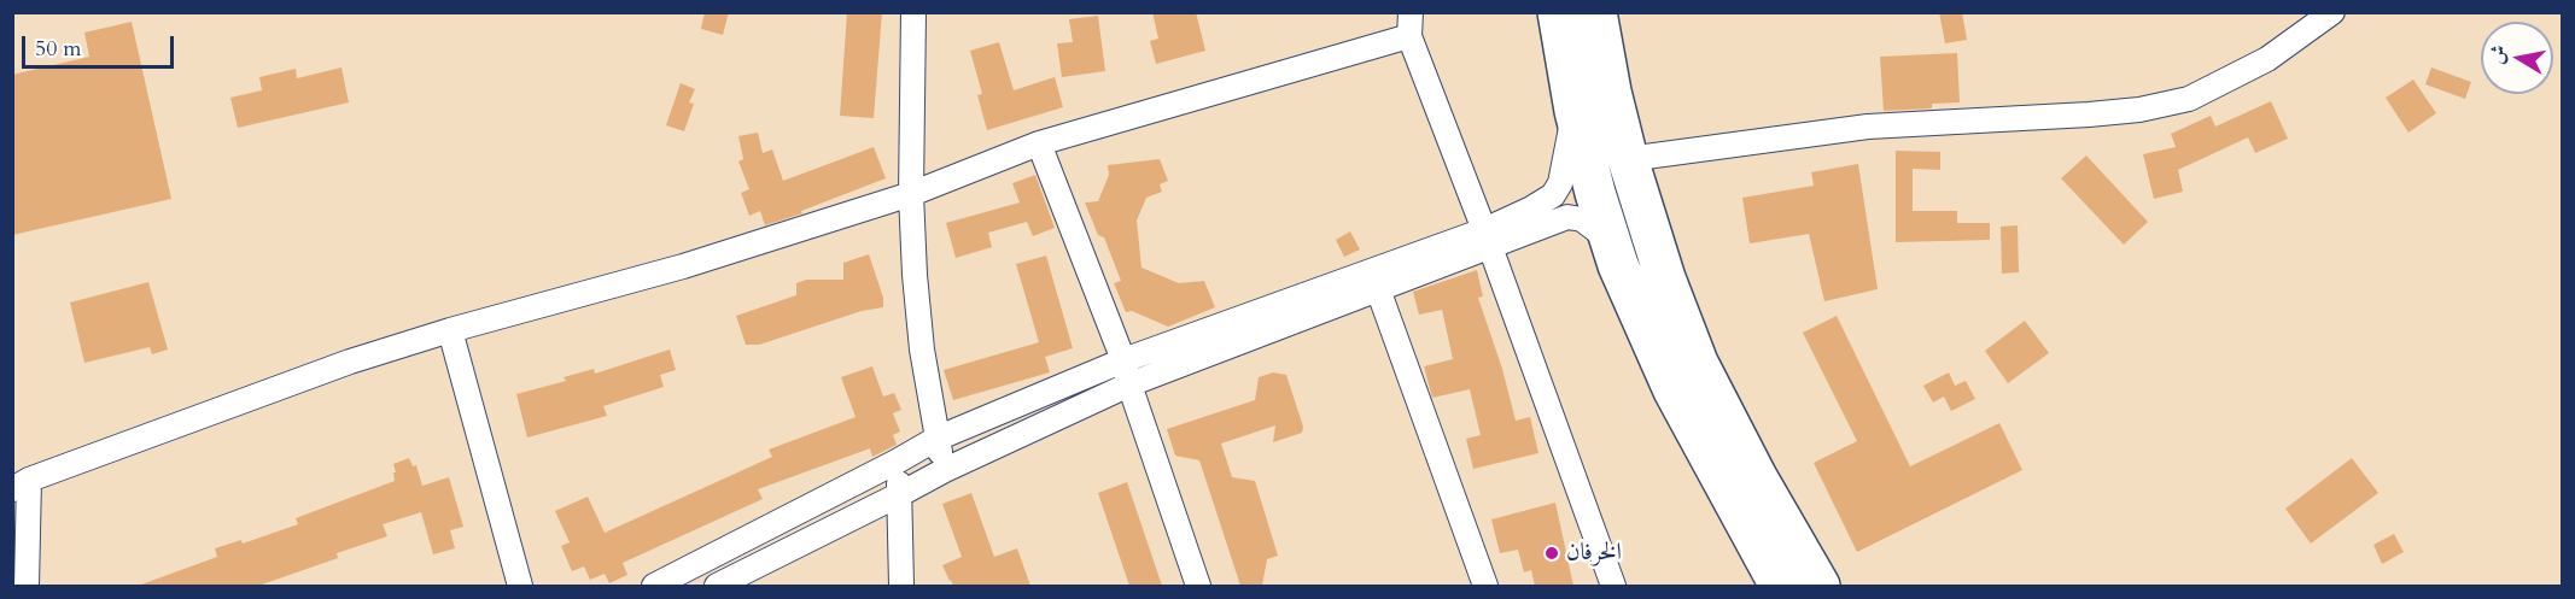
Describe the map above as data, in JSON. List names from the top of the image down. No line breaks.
{"places":["الخرفان"],"scale_bar":"50 m","north":"left"}
